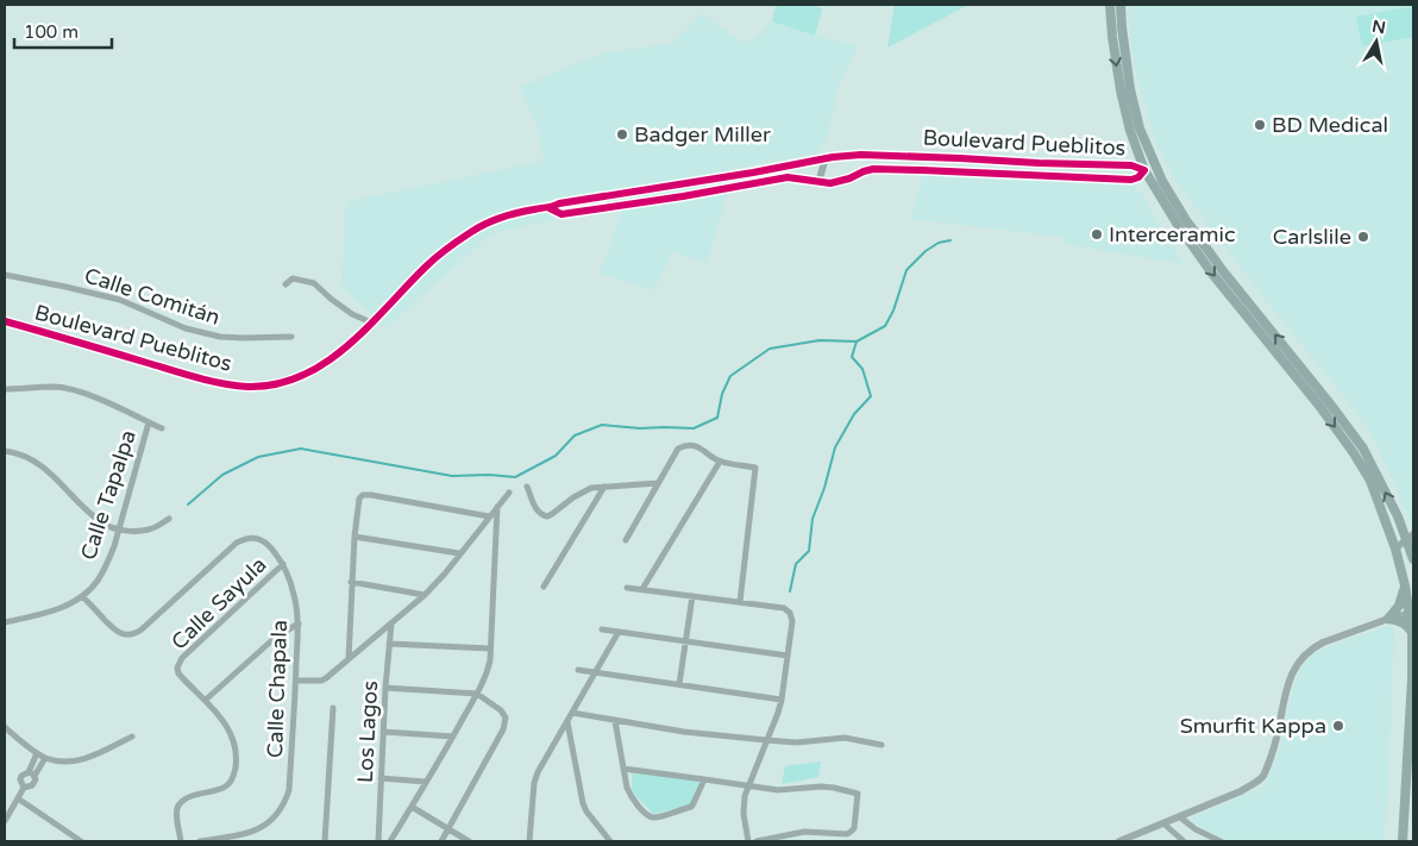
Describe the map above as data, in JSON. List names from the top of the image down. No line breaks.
{"streets":{"street":["Boulevard Pueblitos","Calle Comitán","Calle Tapalpa","Calle Sayula","Calle Chapala","Los Lagos"]},"crossings":[["Calle Tapalpa","Calle Chapala"],["Calle Sayula","Calle Chapala"]],"places":["BD Medical","Badger Miller","Interceramic","Carlslile","Smurfit Kappa"],"scale_bar":"100 m","north":"top"}
